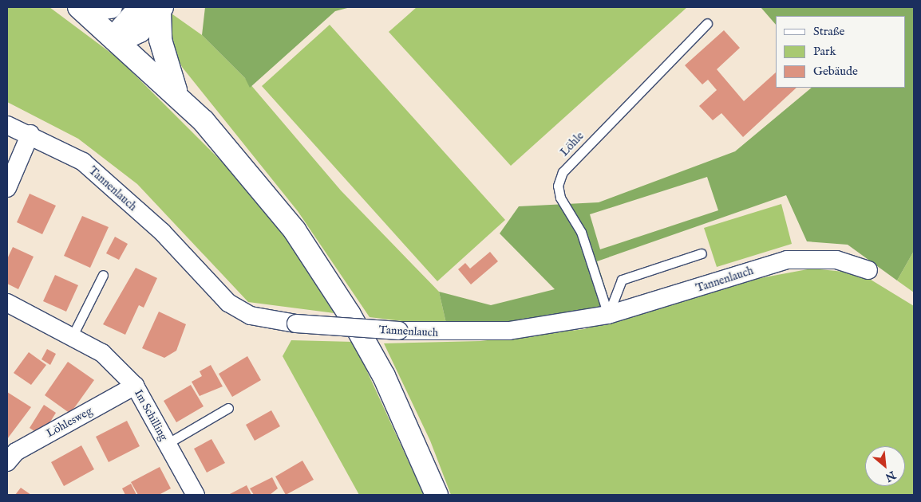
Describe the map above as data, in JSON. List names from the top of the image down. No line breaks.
{"streets":{"street":["Tannenlauch","Im Schilling","Löhlesweg"],"lane":["Löhle"]},"crossings":[["Löhle","Tannenlauch"],["Im Schilling","Löhlesweg"]],"legend":["Straße","Park","Gebäude"],"north":"bottom right"}
